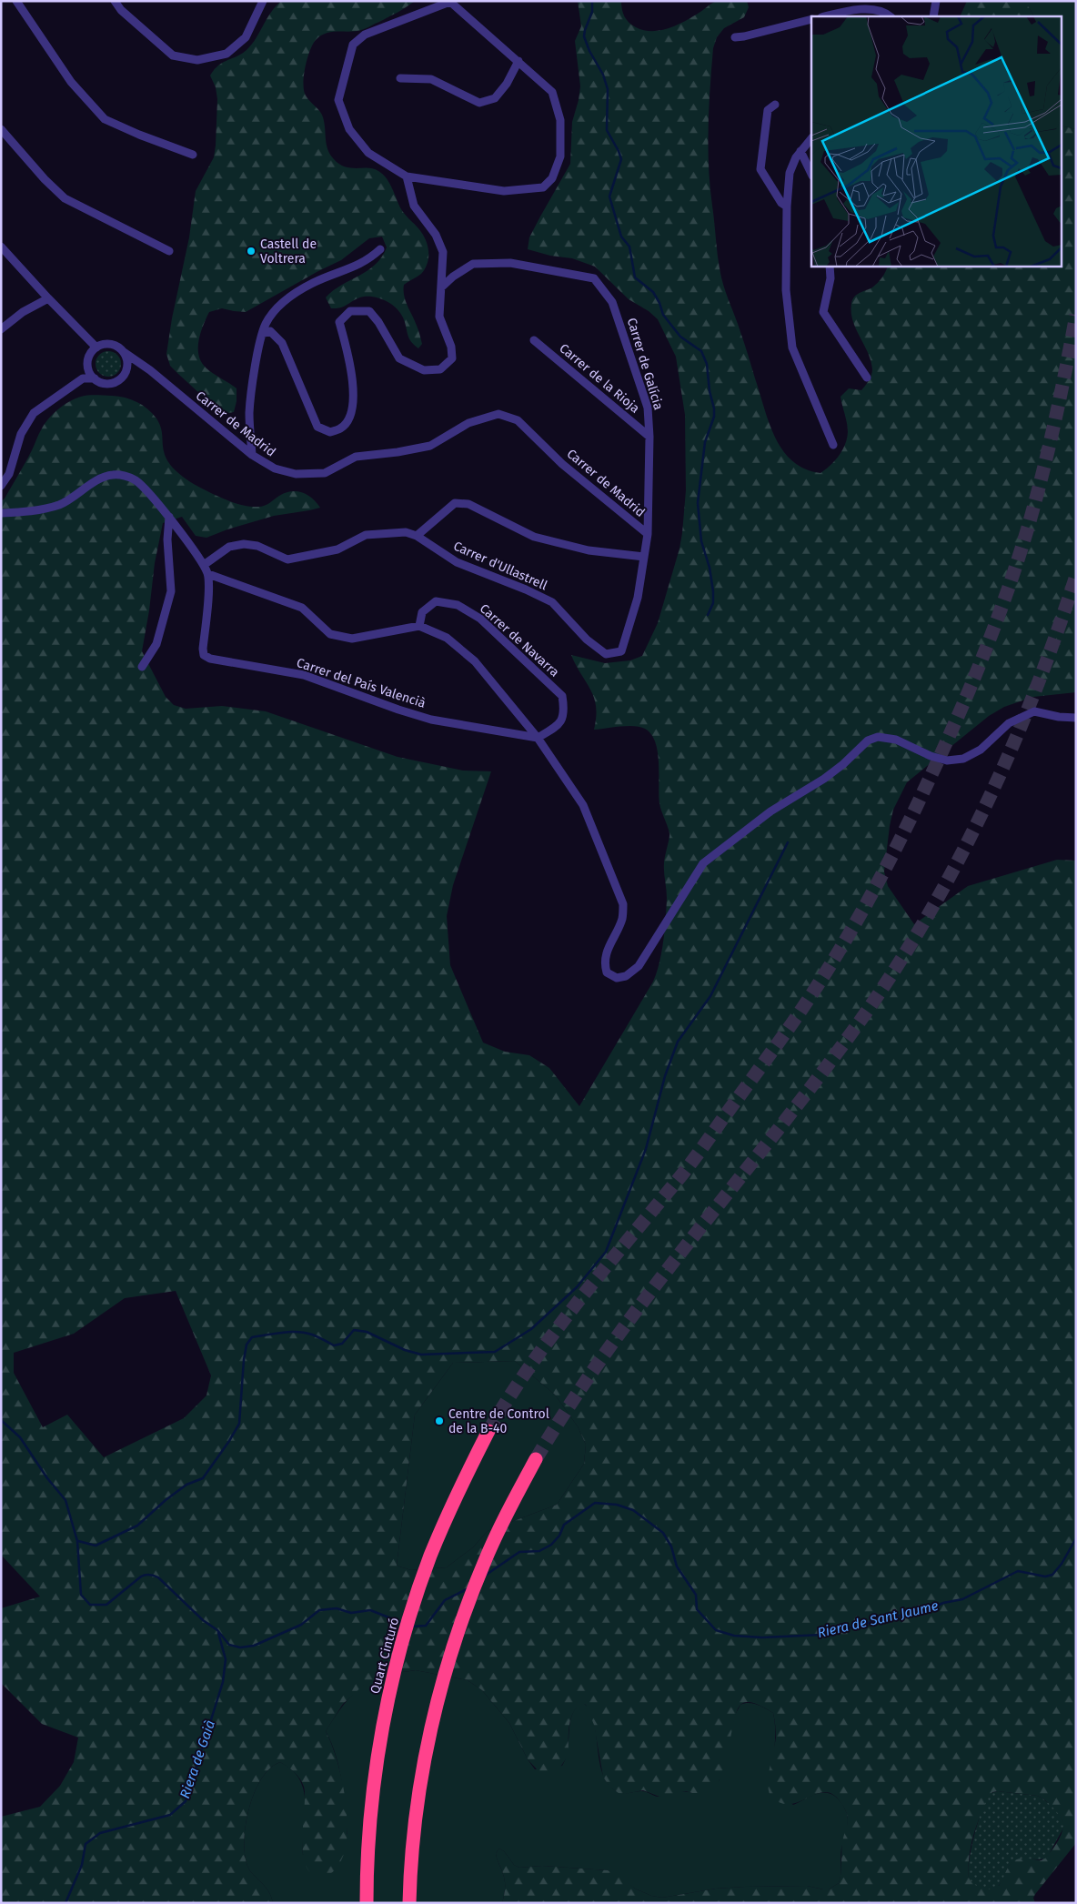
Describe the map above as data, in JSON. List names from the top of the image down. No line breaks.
{"streets":{"highway":["Quart Cinturó"],"street":["Carrer de Galícia","Carrer de la Rioja","Carrer de Madrid","Carrer d'Ullastrell","Carrer de Navarra","Carrer del País Valencià"]},"crossings":[["Carrer de Galícia","Carrer de la Rioja"],["Carrer de Galícia","Carrer de Madrid"],["Carrer de Galícia","Carrer d'Ullastrell"],["Carrer de Navarra","Carrer del País Valencià"]],"water":["Riera de Sant Jaume","Riera de Gaià"],"places":["Castell de Voltrera","Centre de Control de la B-40"]}
